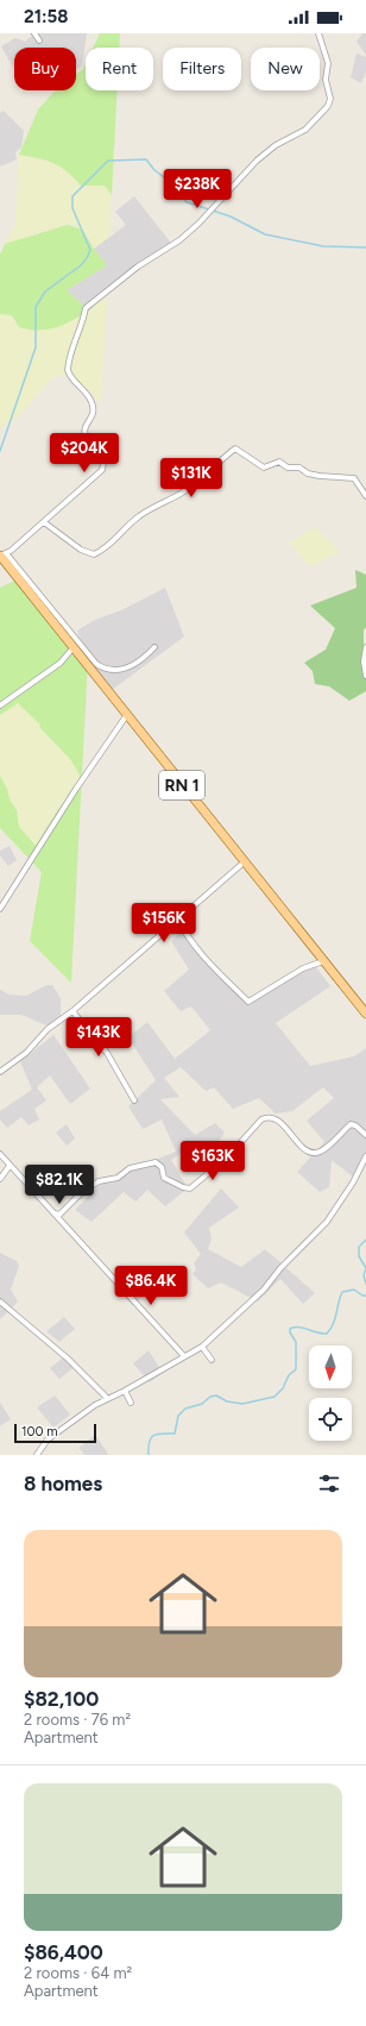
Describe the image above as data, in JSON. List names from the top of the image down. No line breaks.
{"streets":{"main road":["RN 1"]},"scale_bar":"100 m","north":"bottom","page":{"status":"21:58","chip":["Buy","Rent","Filters","New"],"price":["$238K","$204K","$131K","$156K","$143K","$163K","$82.1K","$86.4K"],"scale":"100 m","heading":"8 homes","list":[{"name":"$82,100","note":"2 rooms · 76 m² · Apartment"},{"name":"$86,400","note":"2 rooms · 64 m² · Apartment"}]}}
